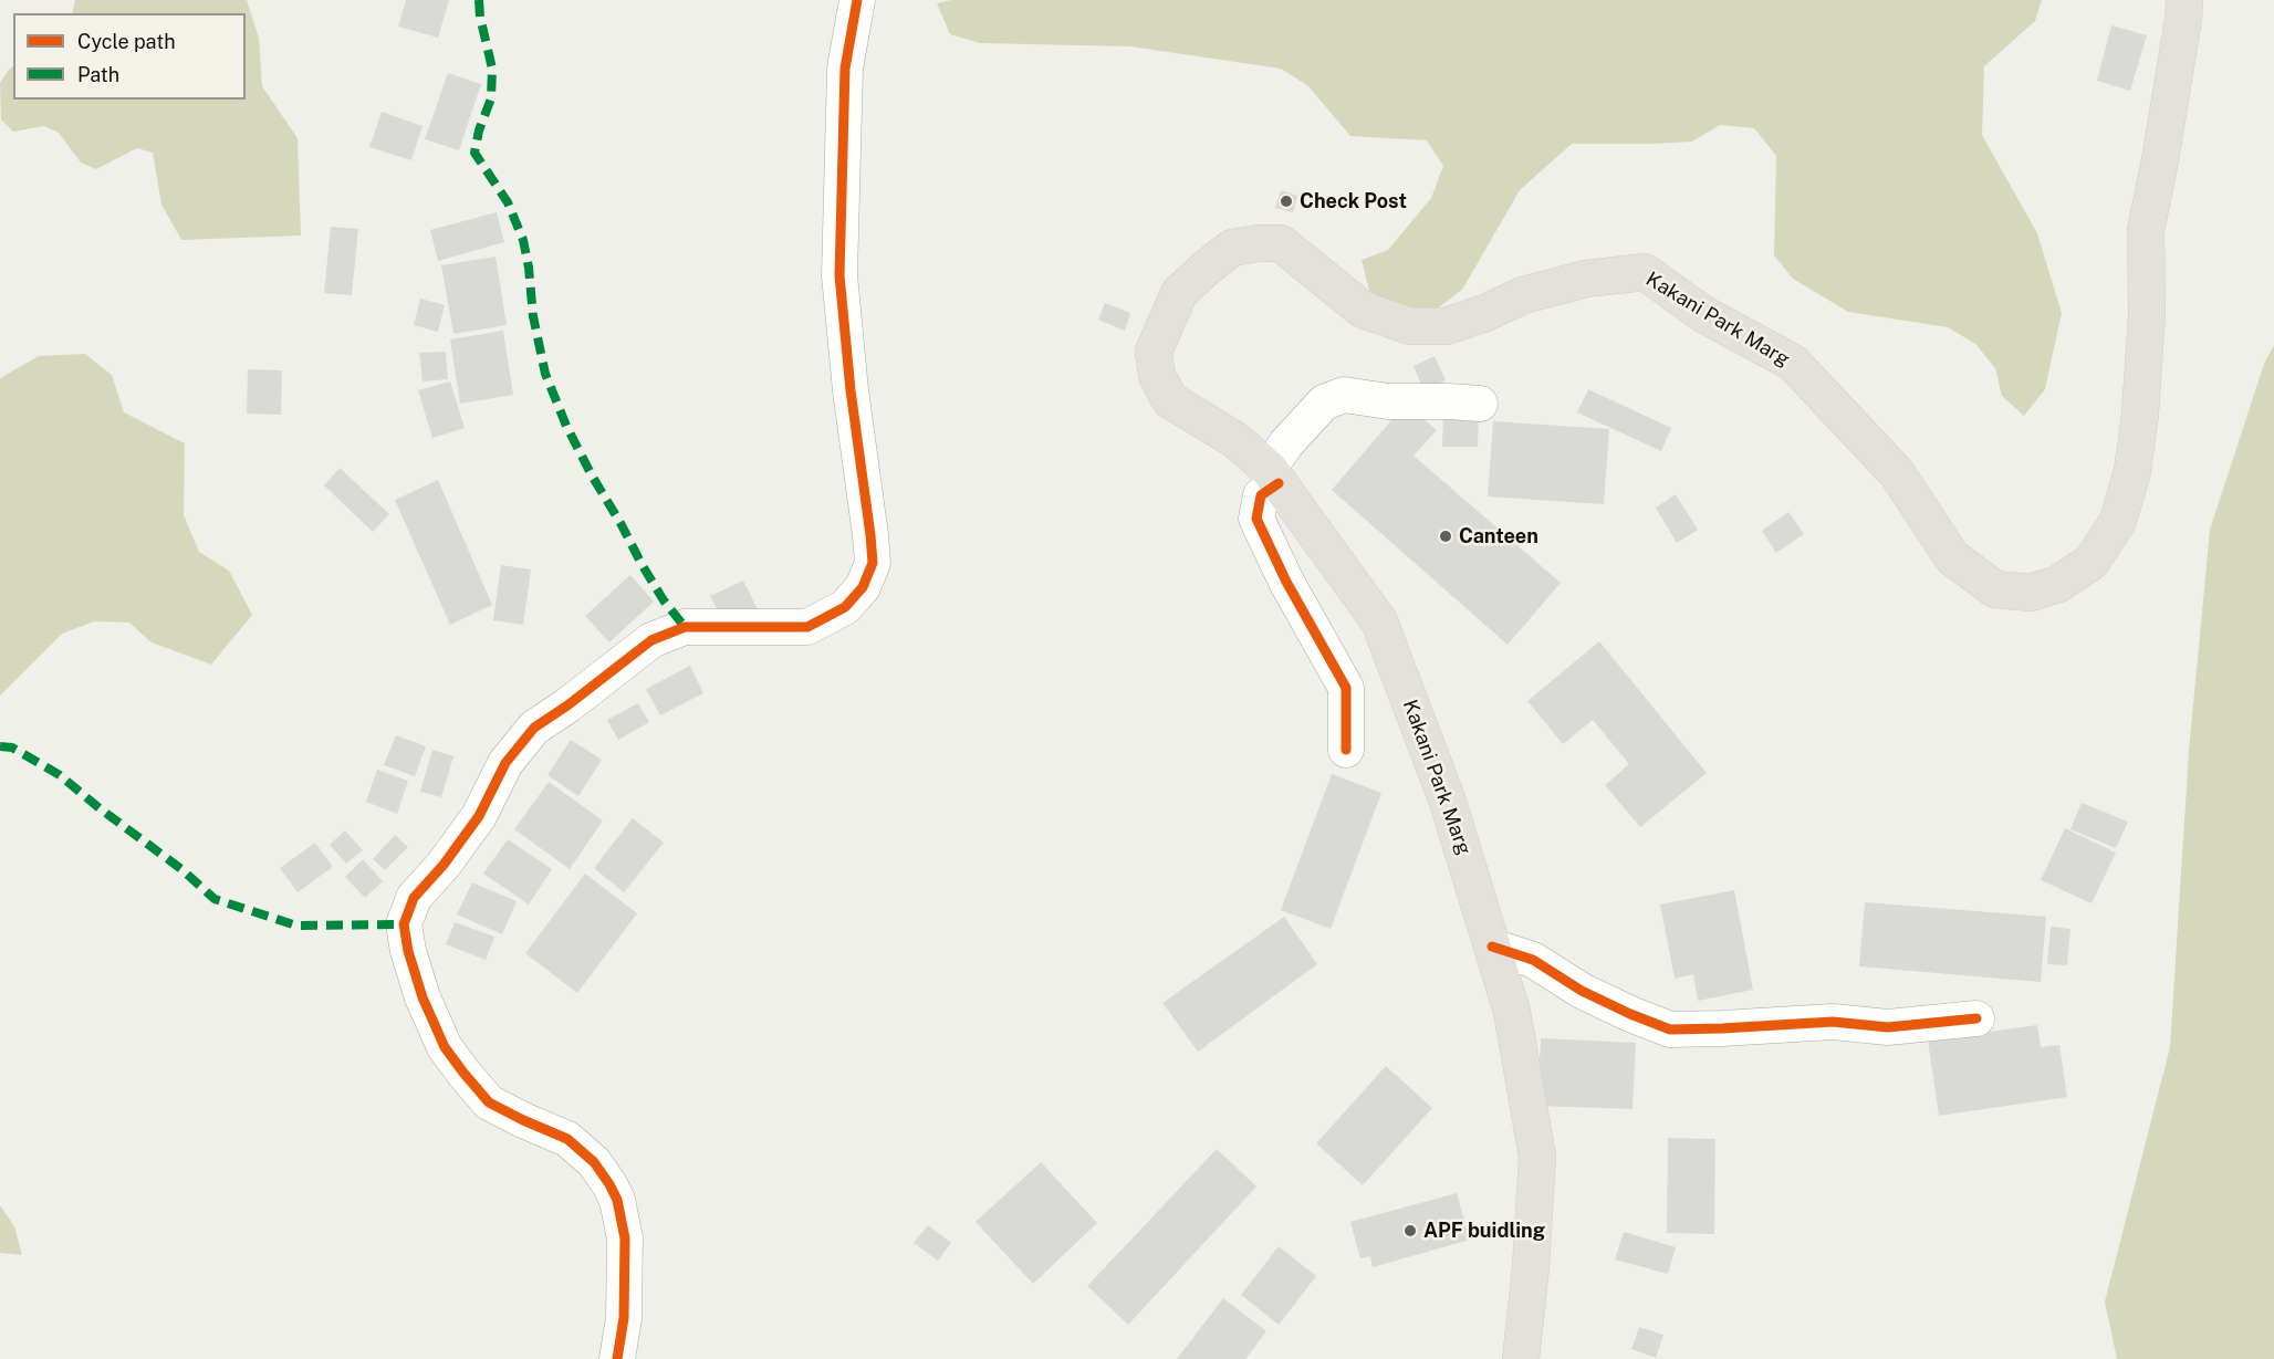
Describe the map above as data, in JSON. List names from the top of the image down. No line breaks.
{"streets":{"main road":["Kakani Park Marg"]},"places":["Check Post","Canteen","APF buidling"],"legend":["Cycle path","Path"]}
